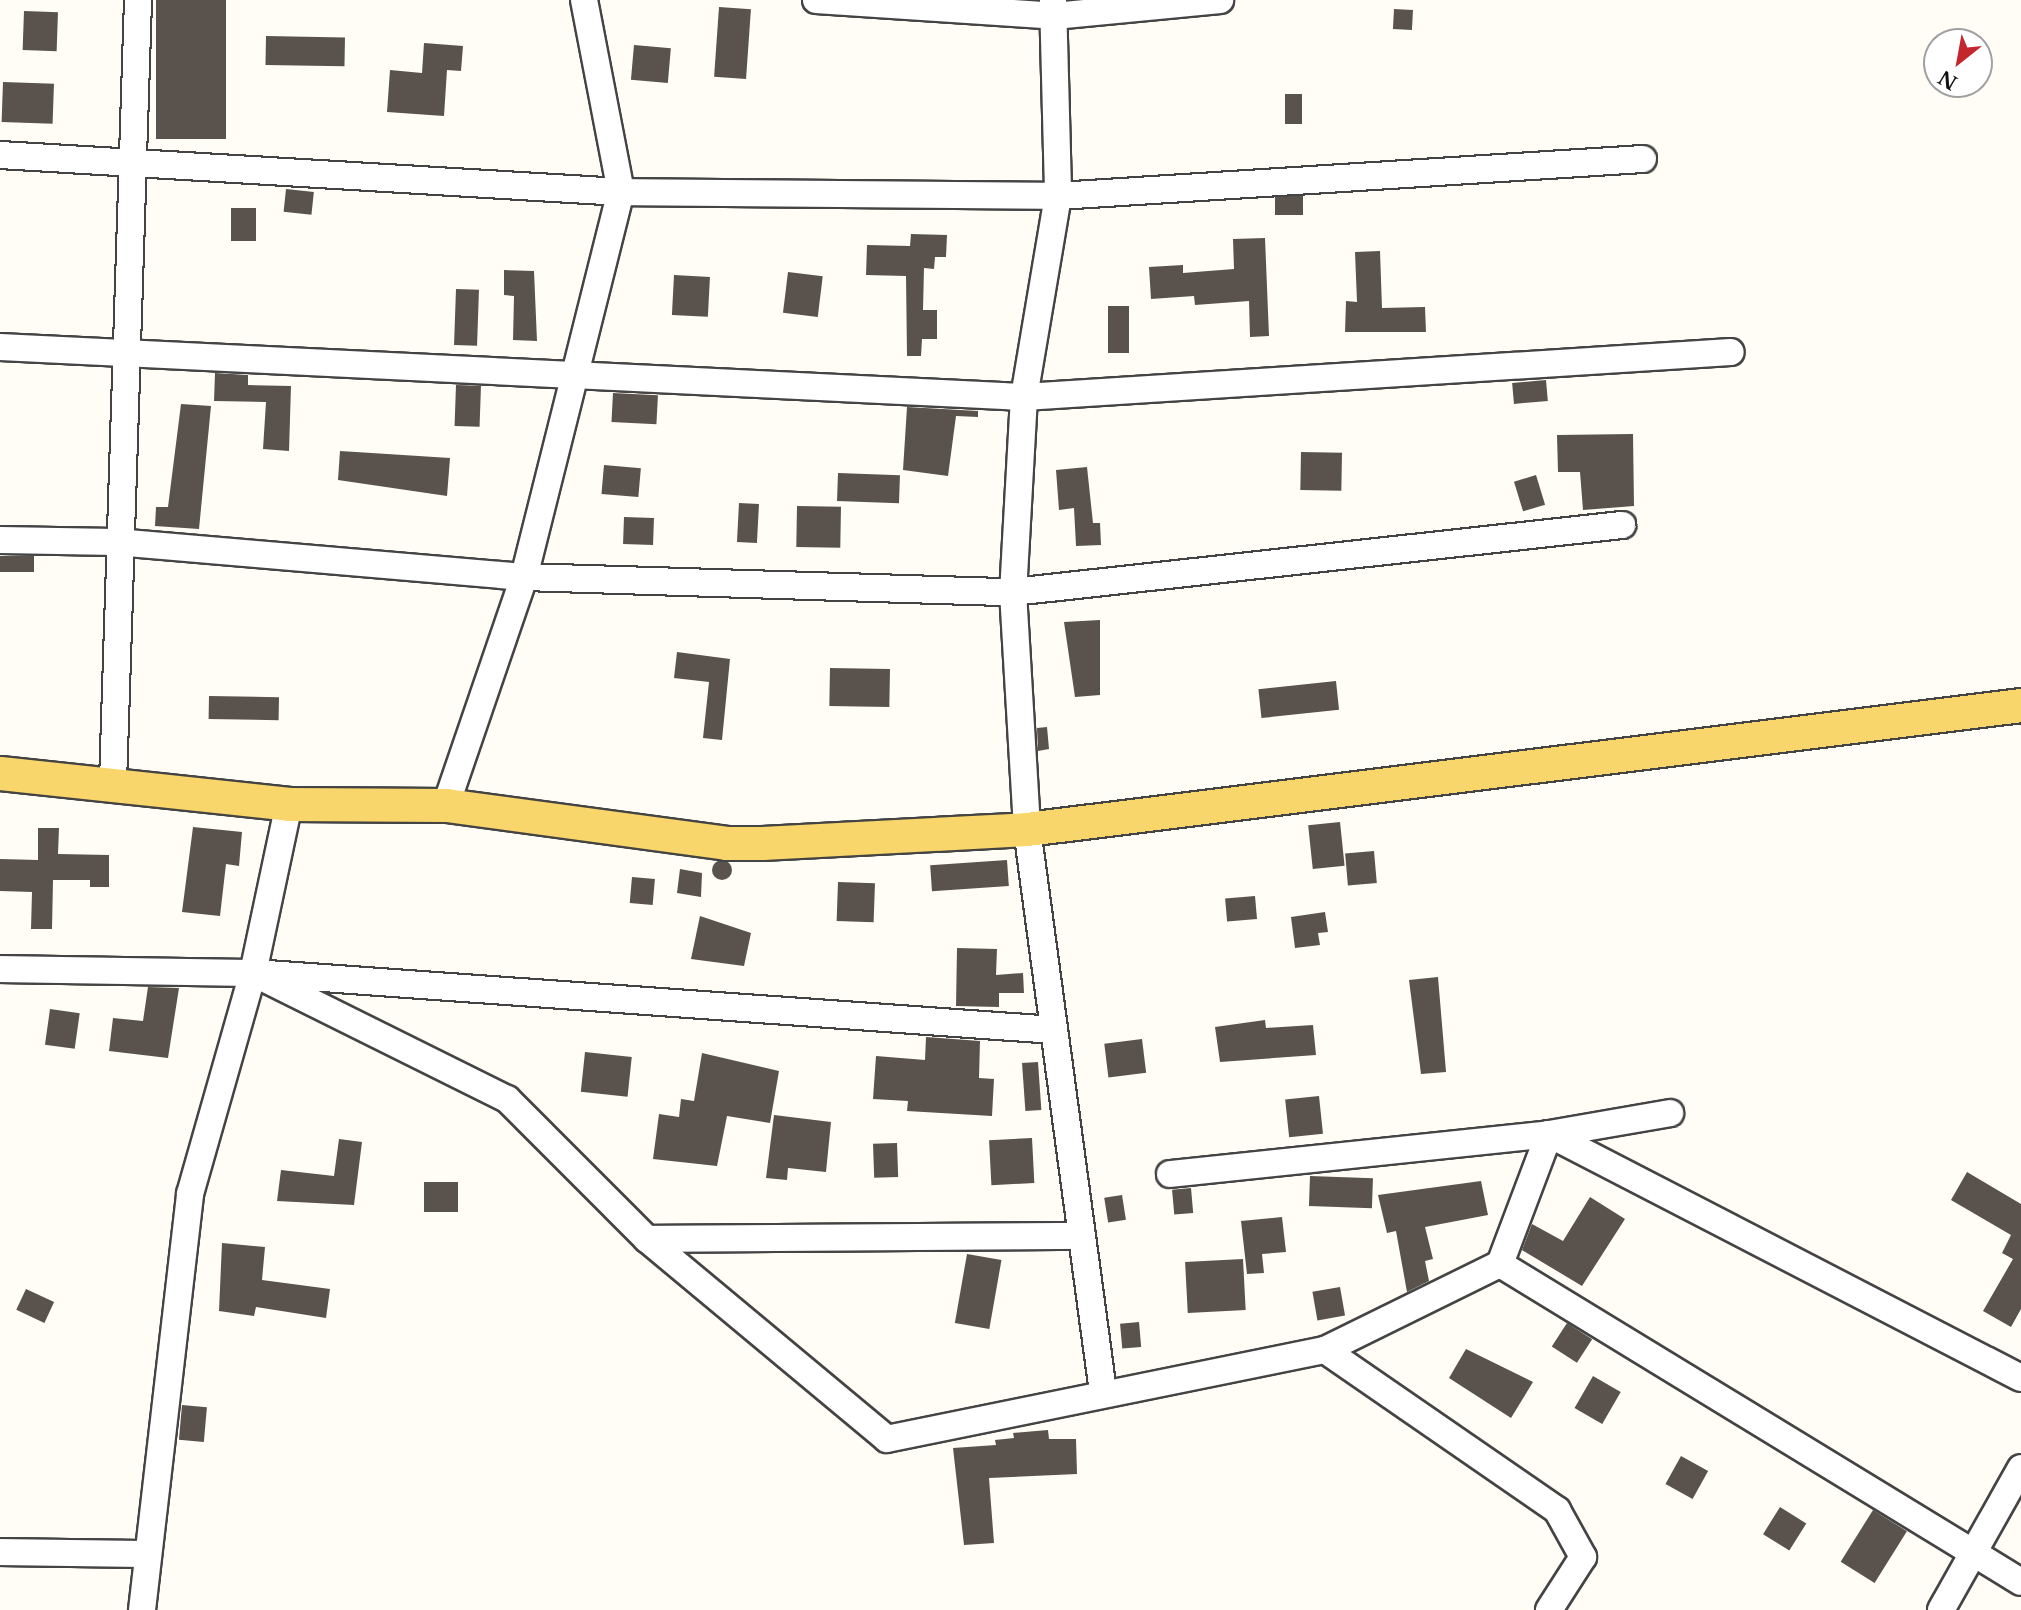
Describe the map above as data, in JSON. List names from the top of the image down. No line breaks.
{"north":"bottom left"}
